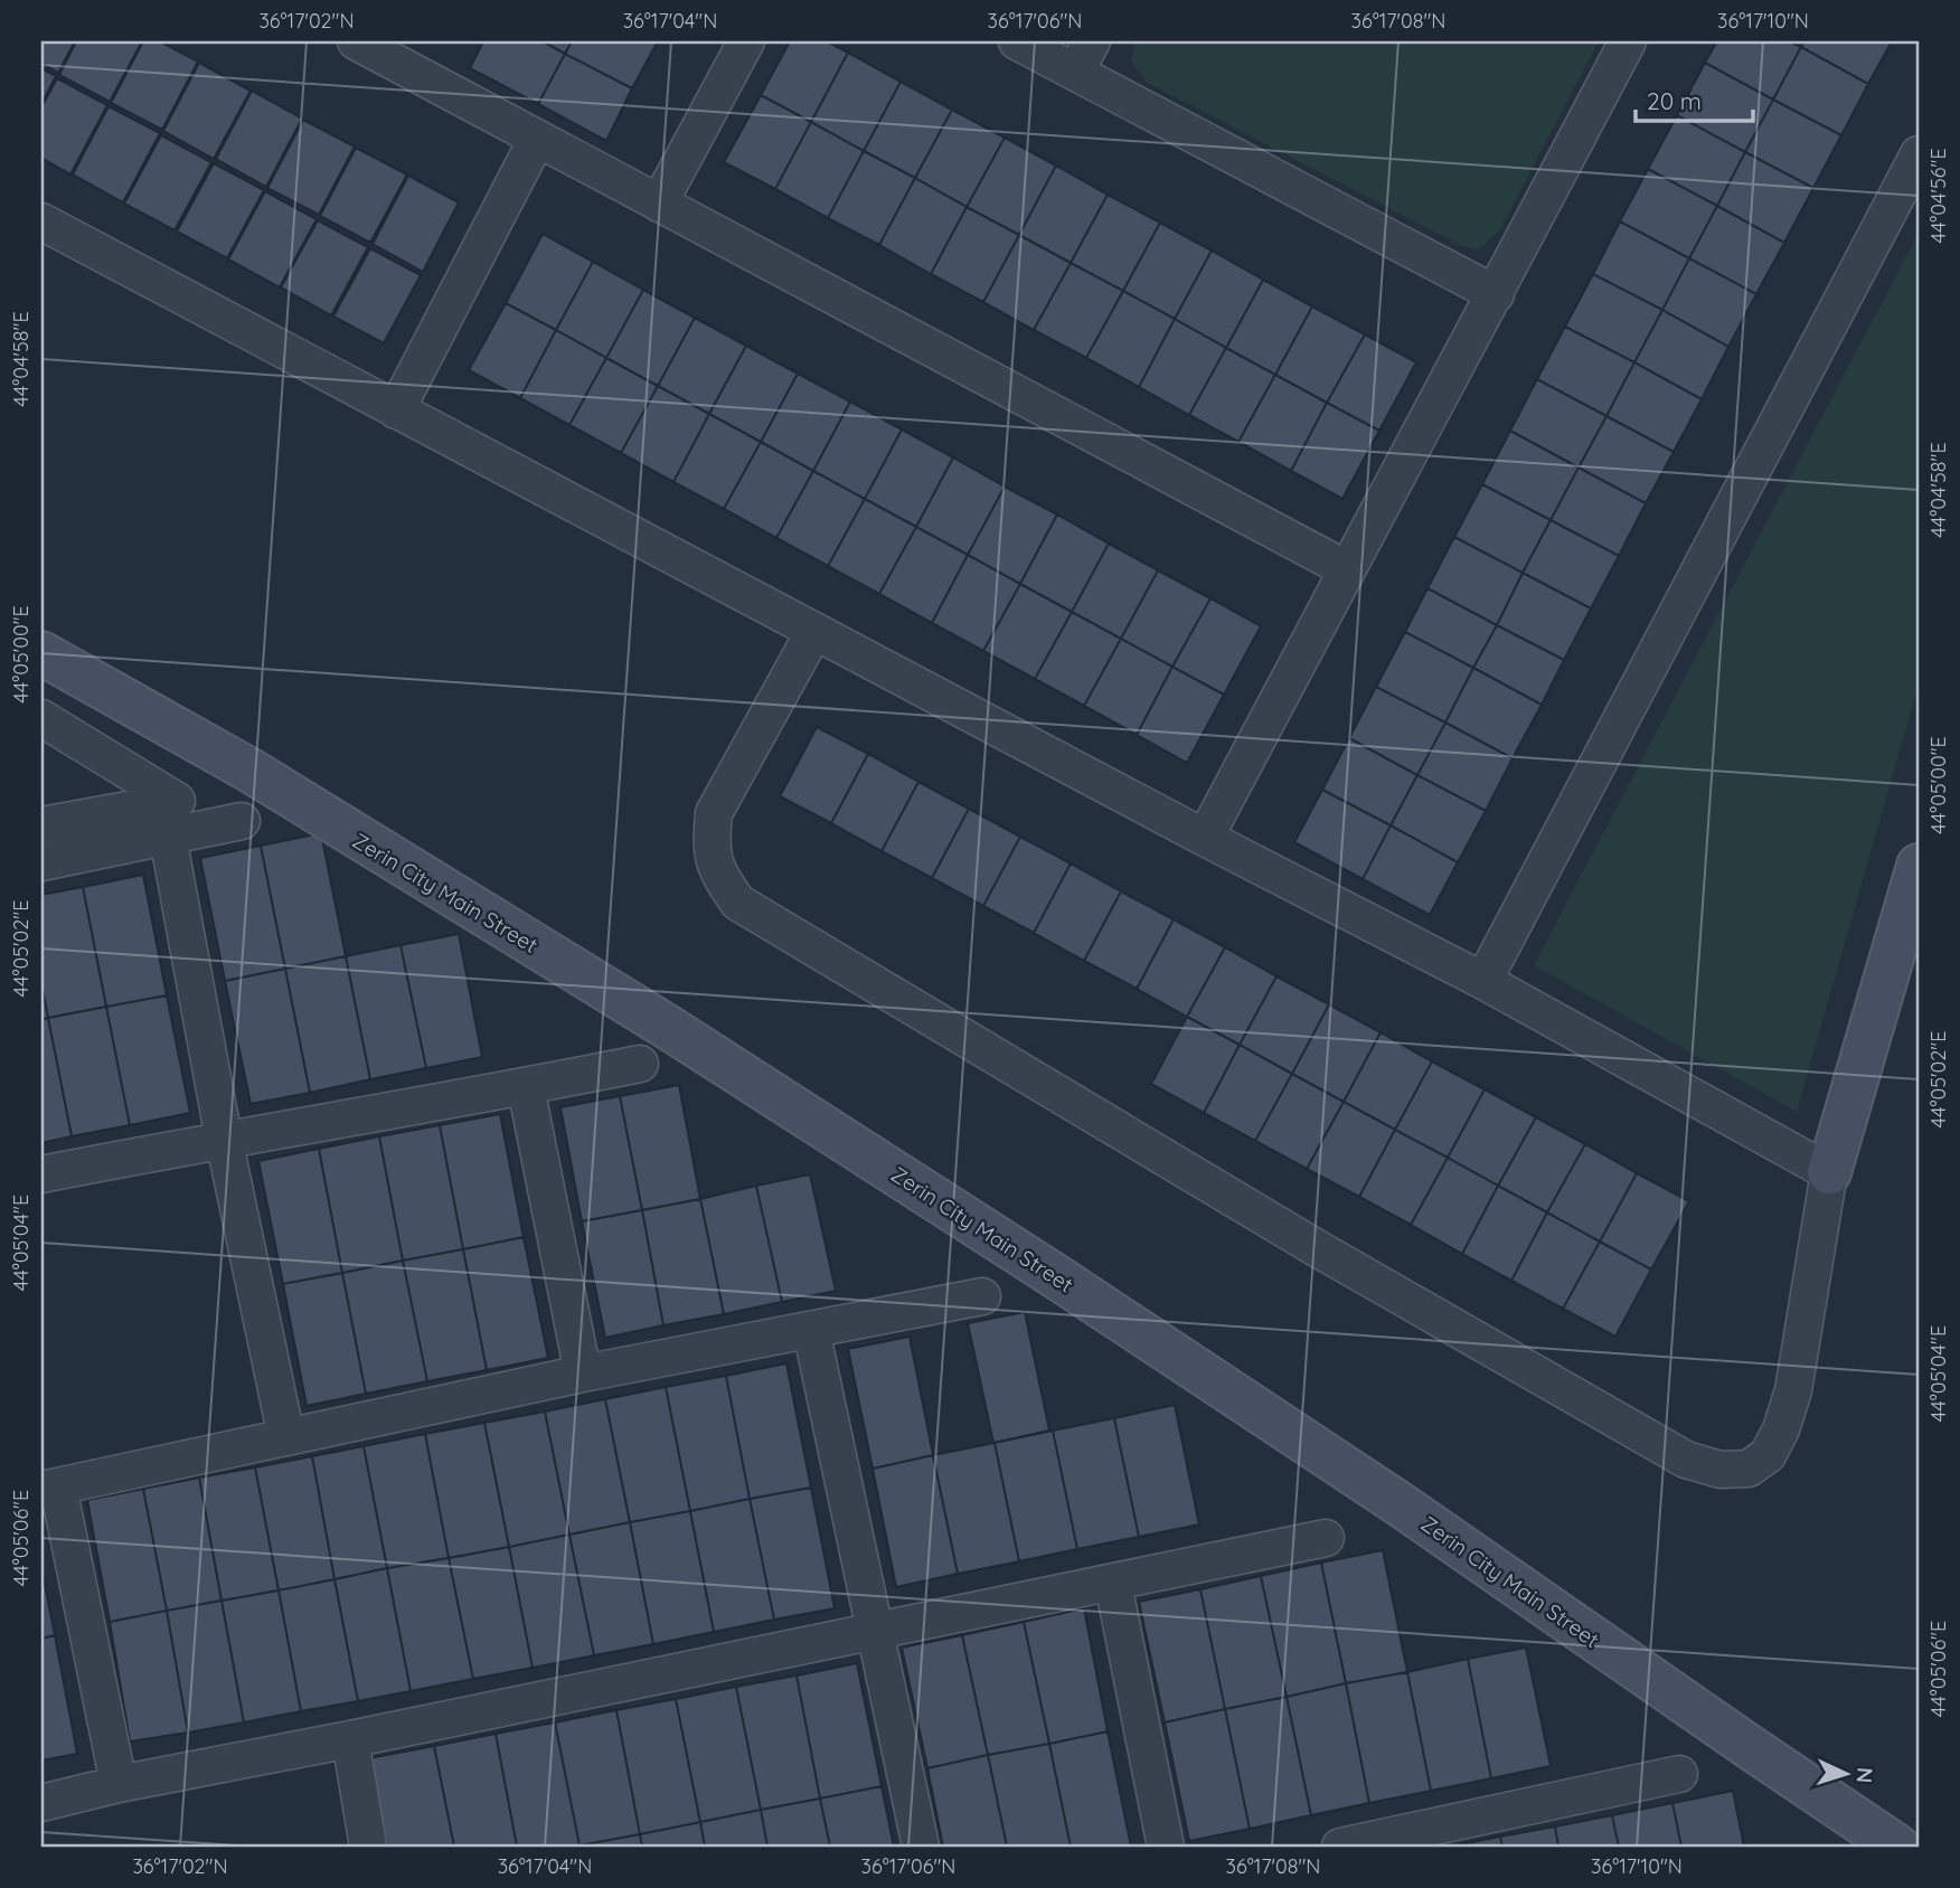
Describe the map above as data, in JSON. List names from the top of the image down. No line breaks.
{"streets":{"street":["Zerin City Main Street"]},"scale_bar":"20 m","north":"right","coordinates":["36°17'02\"N","36°17'04\"N","36°17'06\"N","36°17'08\"N","36°17'10\"N","44°04'56\"E","44°04'58\"E","44°05'00\"E","44°05'02\"E","44°05'04\"E","44°05'06\"E"]}
